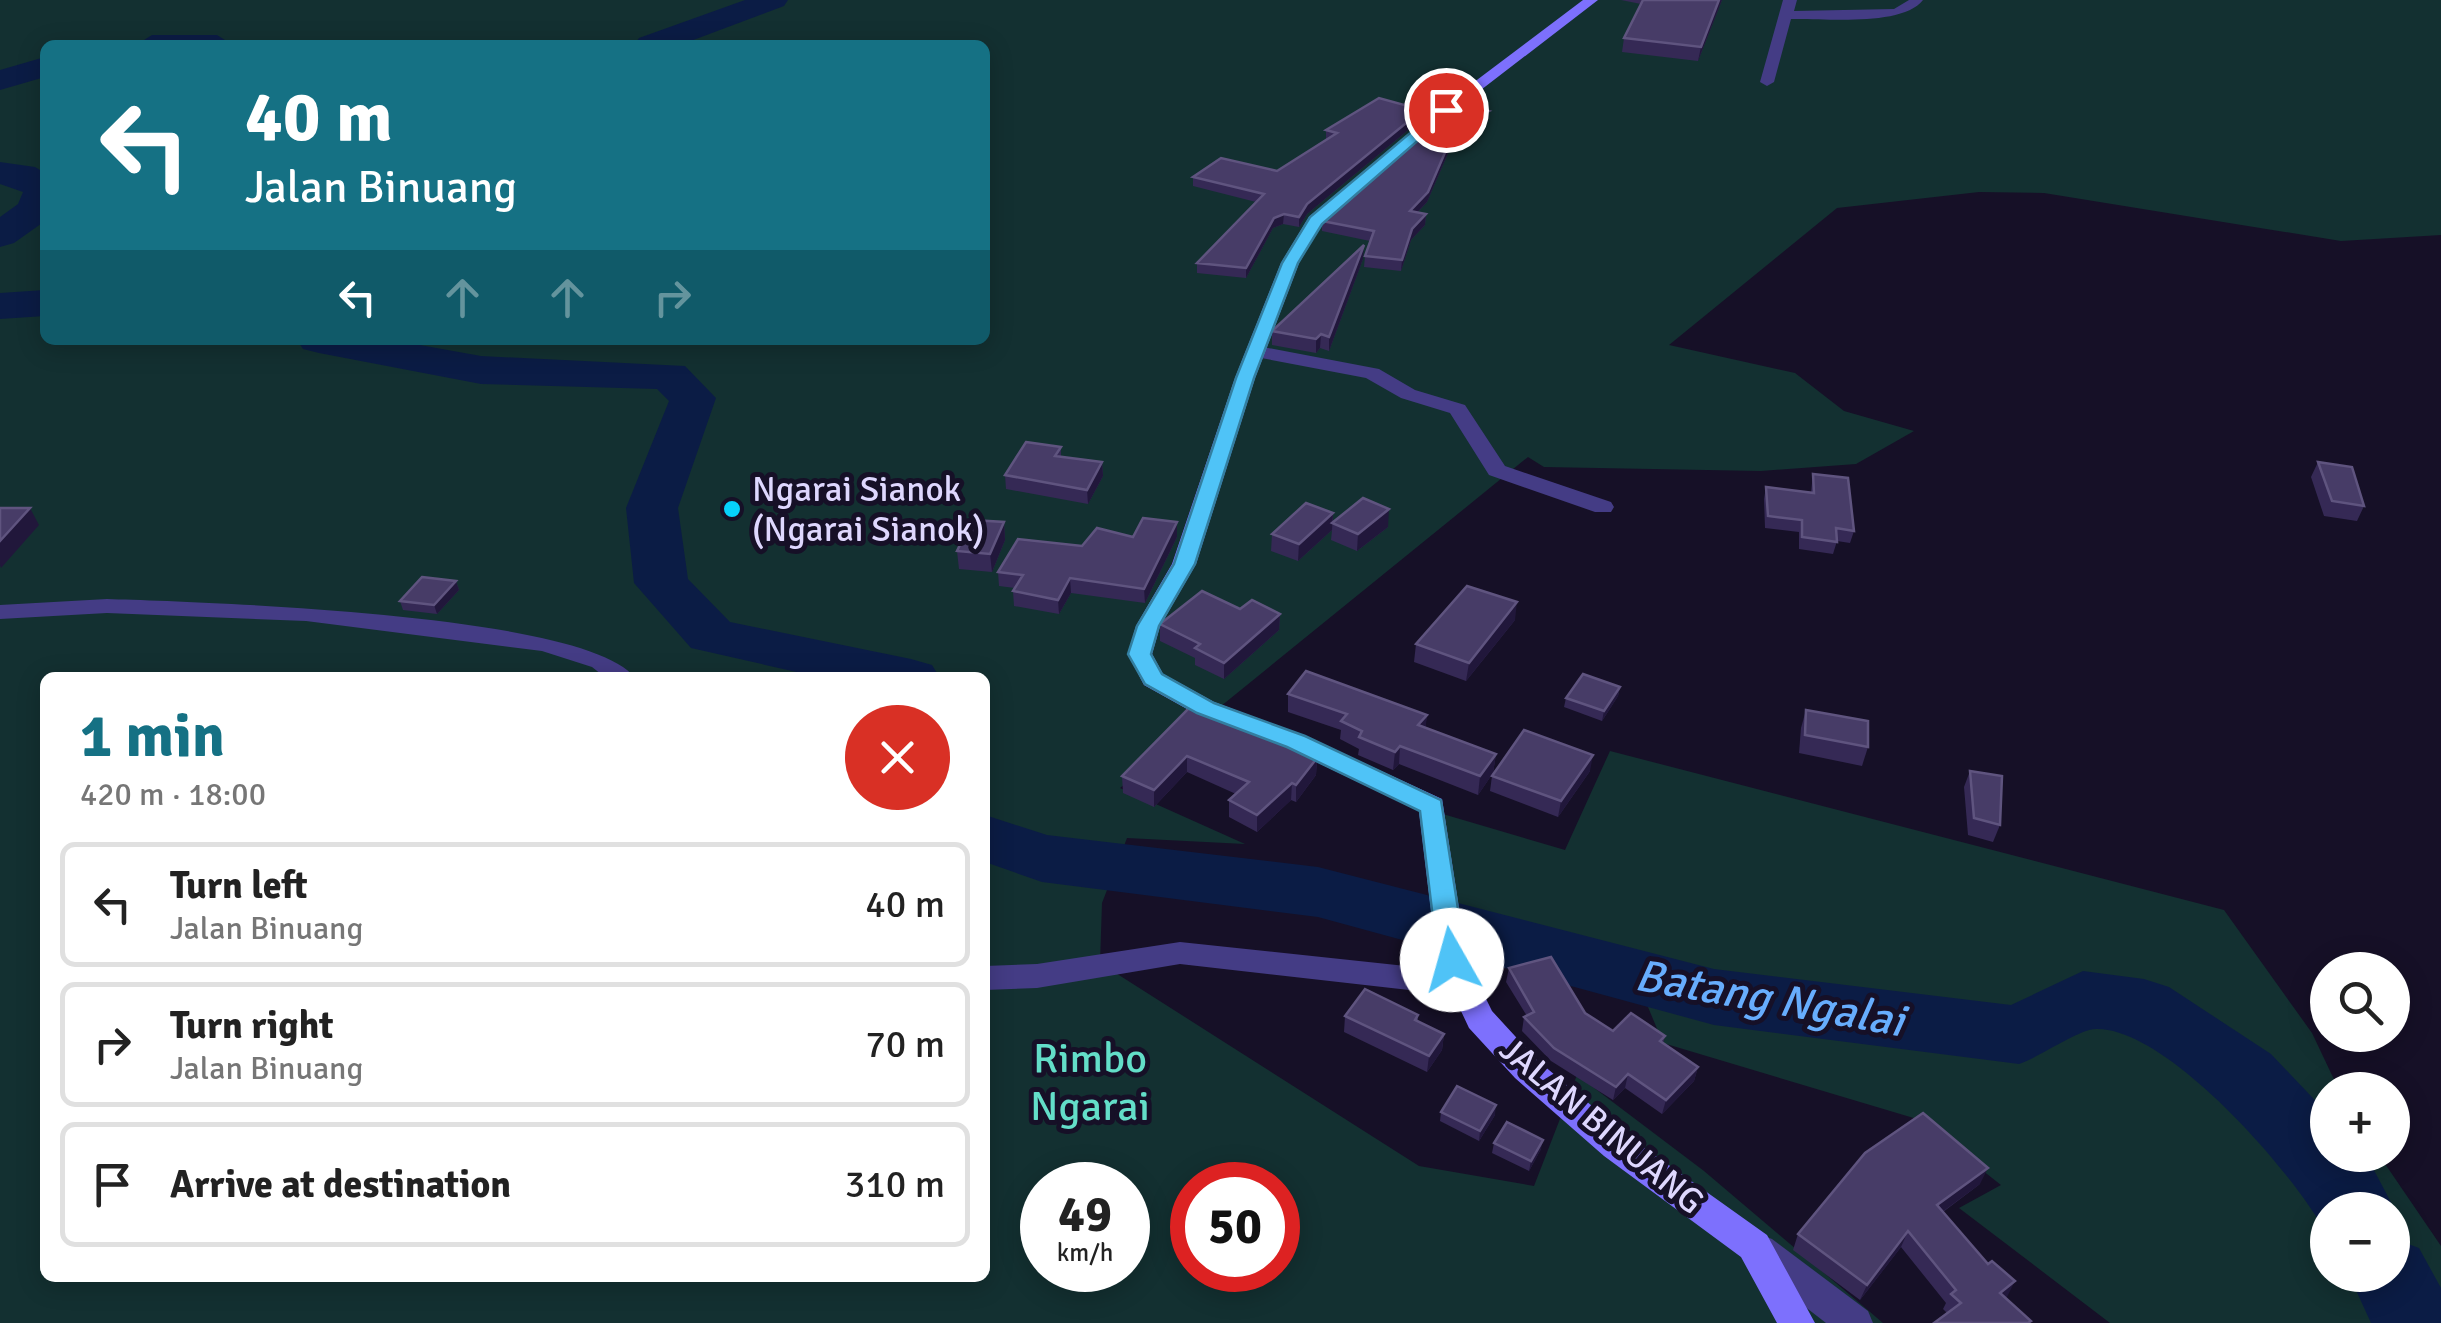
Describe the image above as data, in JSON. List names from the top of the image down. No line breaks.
{"streets":{"main road":["JALAN BINUANG"]},"water":["Batang Ngalai"],"parks":["Rimbo Ngarai"],"places":["Ngarai Sianok (Ngarai Sianok)"],"page":{"turn":["40 m","Jalan Binuang"],"heading":["1 min","420 m · 18:00"],"list":[{"name":"Turn left","note":"Jalan Binuang","value":"40 m"},{"name":"Turn right","note":"Jalan Binuang","value":"70 m"},{"name":"Arrive at destination","value":"310 m"}],"map_buttons":["+","−"],"speed":"49 km/h","limit":"50"}}
